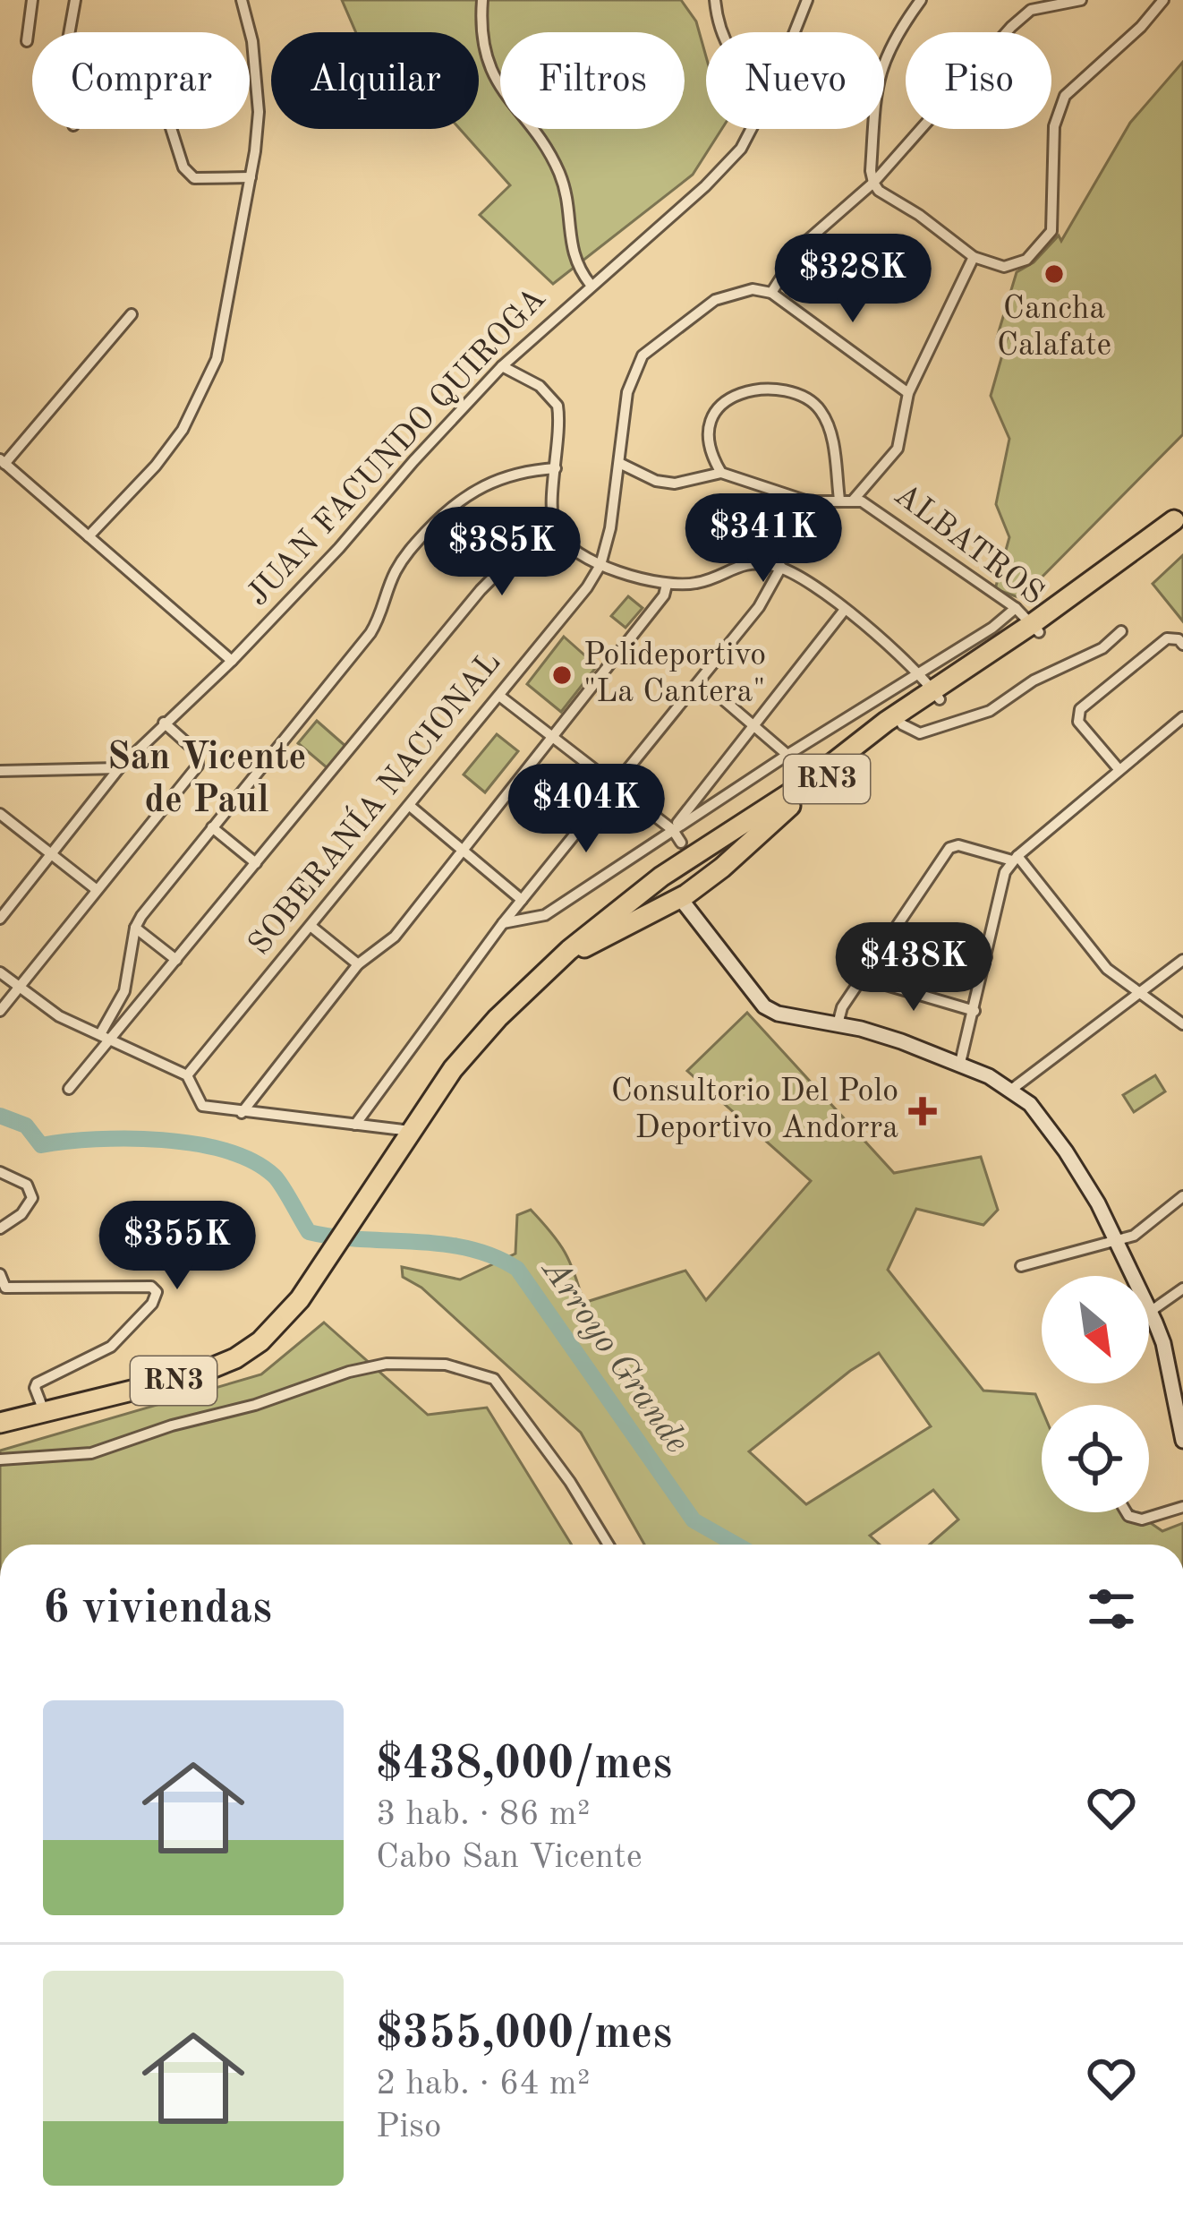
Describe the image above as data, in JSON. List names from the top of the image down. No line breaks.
{"streets":{"highway":["RN3"],"street":["JUAN FACUNDO QUIROGA","ALBATROS","SOBERANÍA NACIONAL"]},"crossings":[["ALBATROS","RN3"],["ALBATROS","SOBERANÍA NACIONAL"]],"districts":["San Vicente de Paul"],"water":["Arroyo Grande"],"places":{"other":["Cancha Calafate","Polideportivo \"La Cantera\""],"health":["Consultorio Del Polo Deportivo Andorra"]},"north":"bottom right","page":{"chip":["Comprar","Alquilar","Filtros","Nuevo","Piso"],"price":["$328K","$341K","$385K","$404K","$438K","$355K"],"heading":"6 viviendas","list":[{"name":"$438,000/mes","note":"3 hab. · 86 m² · Cabo San Vicente"},{"name":"$355,000/mes","note":"2 hab. · 64 m² · Piso"}]}}
